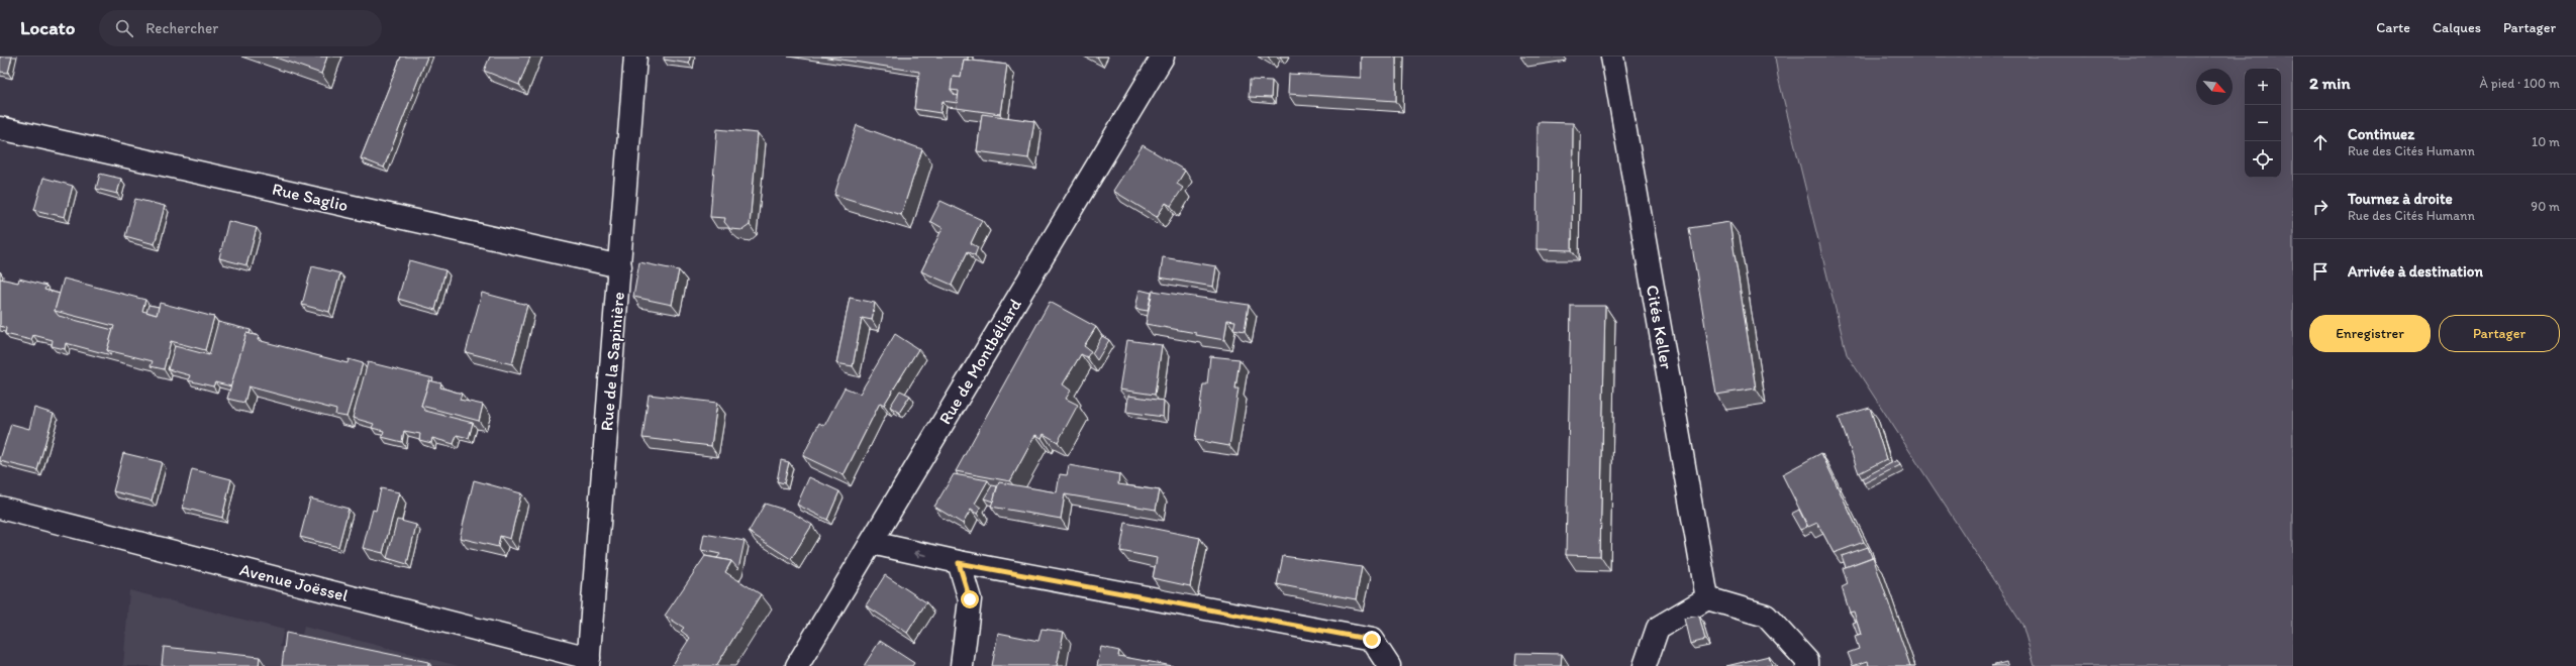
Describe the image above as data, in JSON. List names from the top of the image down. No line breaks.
{"streets":{"street":["Rue Saglio","Cités Keller","Rue de la Sapinière","Rue de Montbéliard","Avenue Joëssel"]},"crossings":[["Rue Saglio","Rue de la Sapinière"],["Rue de la Sapinière","Avenue Joëssel"]],"north":"bottom right","page":{"header":"Locato","search":"Rechercher","nav":["Carte","Calques","Partager"],"heading":["2 min","À pied · 100 m"],"map_buttons":["+","−"],"list":[["Continuez","Rue des Cités Humann","10 m"],["Tournez à droite","Rue des Cités Humann","90 m"],"Arrivée à destination"],"buttons":["Enregistrer","Partager"]}}
